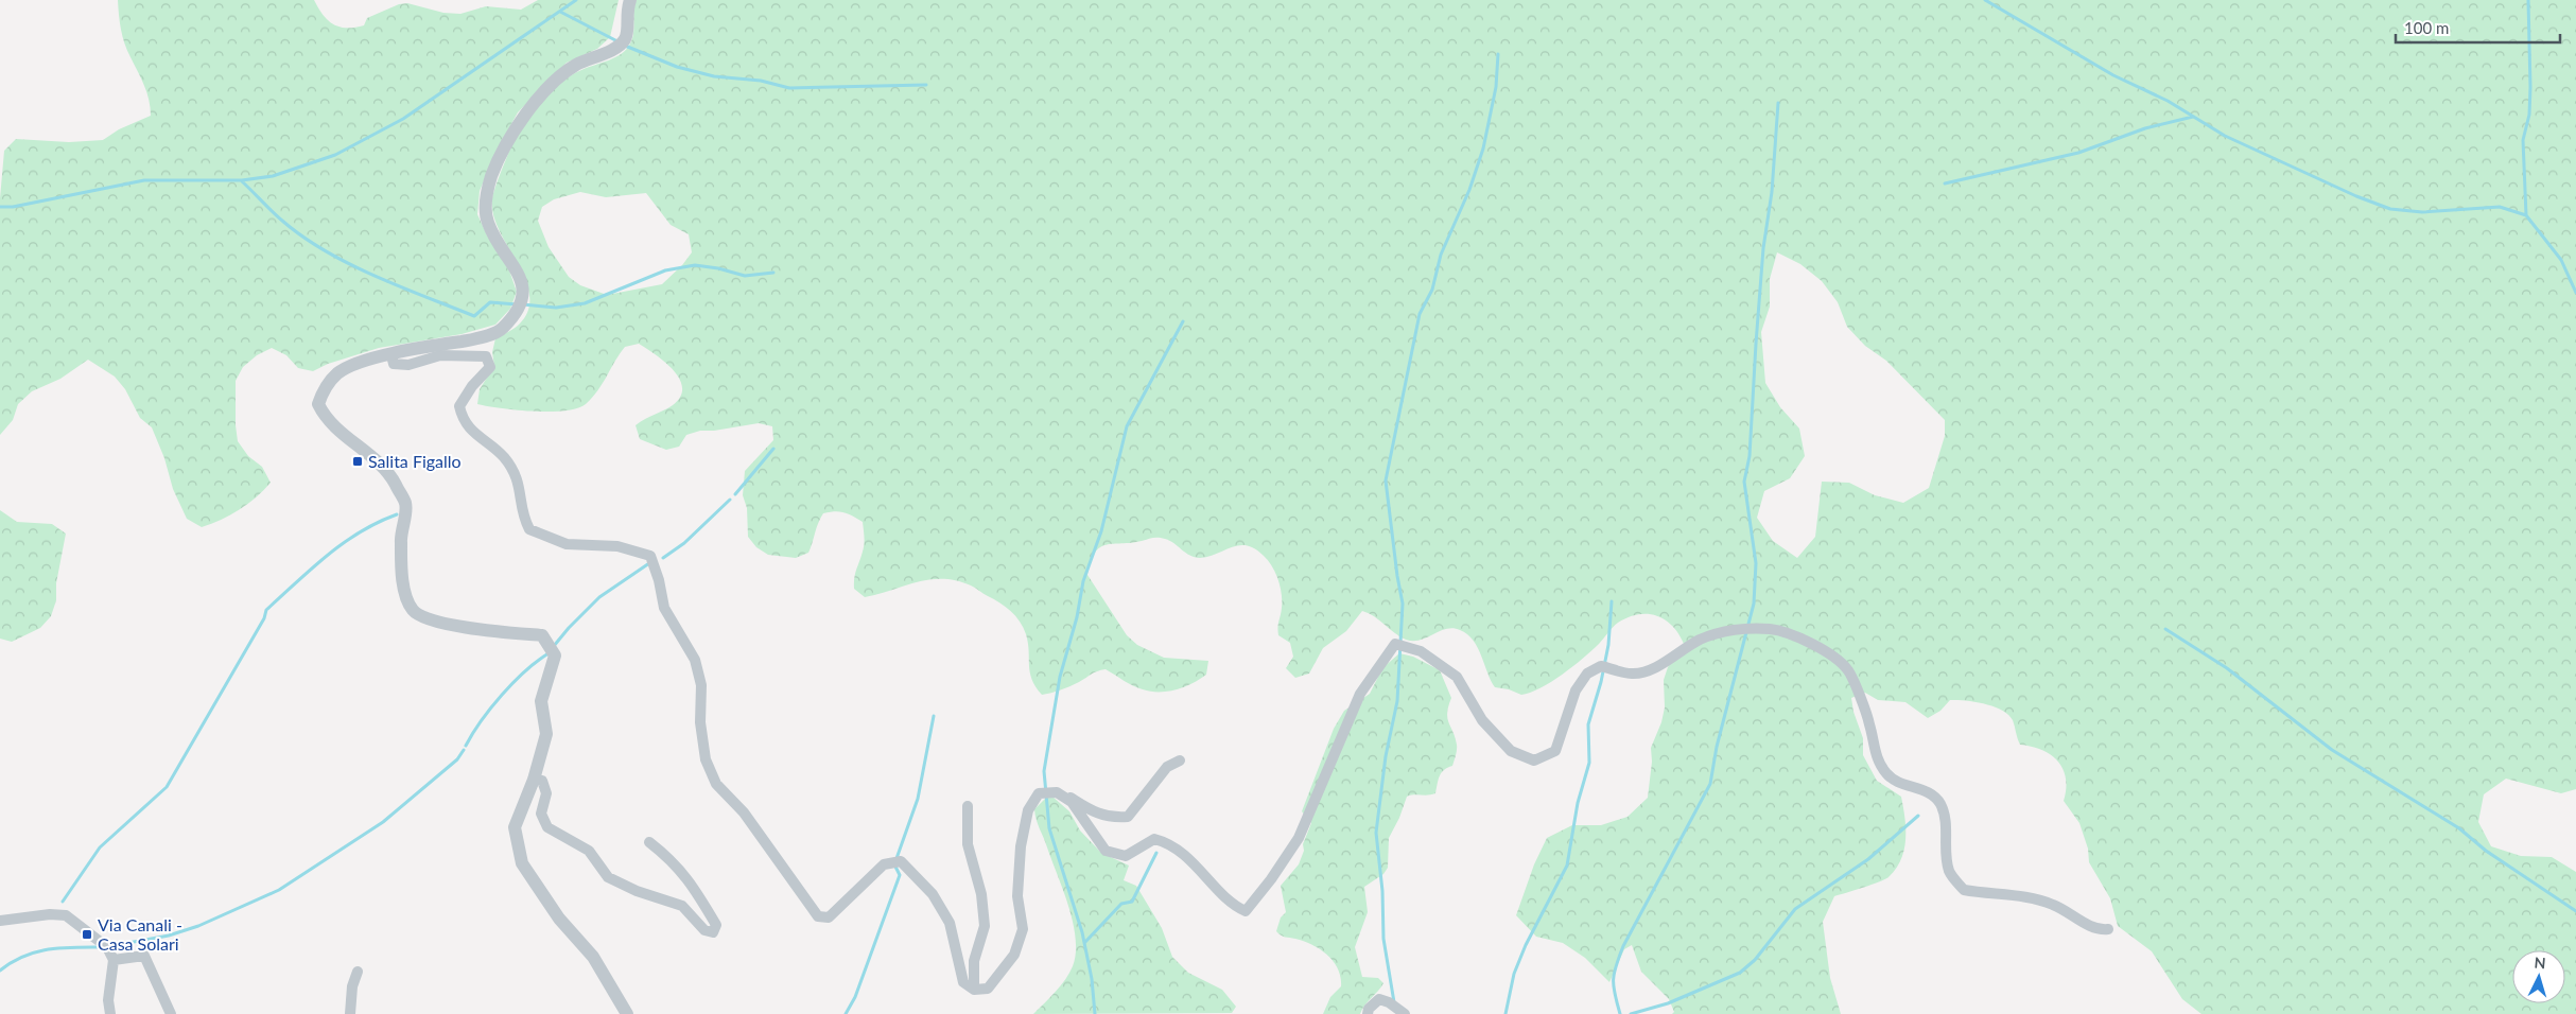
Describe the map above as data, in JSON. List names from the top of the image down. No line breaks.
{"places":{"transit":["Salita Figallo","Via Canali - Casa Solari"]},"scale_bar":"100 m","north":"top"}
